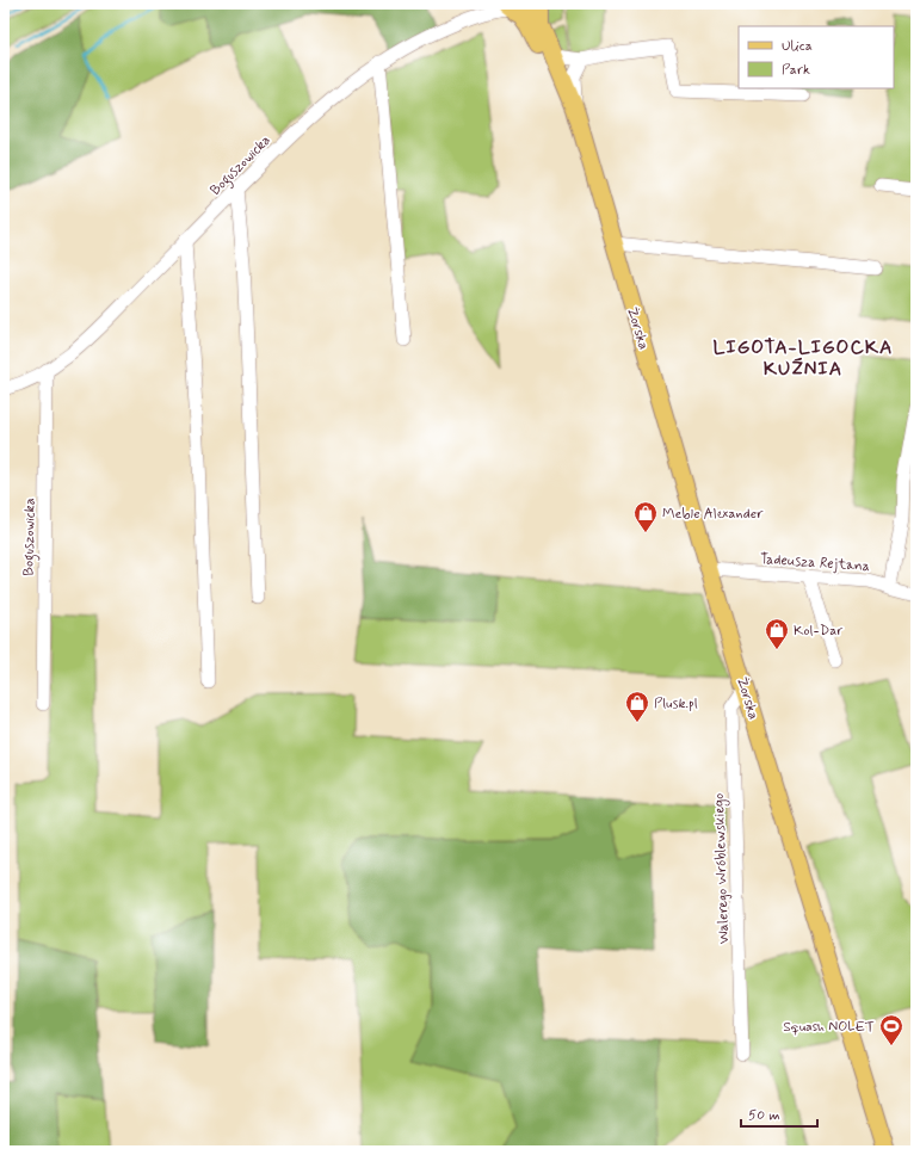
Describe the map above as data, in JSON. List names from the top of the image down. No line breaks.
{"streets":{"main road":["Żorska"],"street":["Boguszowicka","Tadeusza Rejtana","Walerego Wróblewskiego"]},"crossings":[["Boguszowicka","Żorska"],["Żorska","Tadeusza Rejtana"],["Żorska","Walerego Wróblewskiego"]],"districts":["LIGOTA-LIGOCKA KUŹNIA"],"places":{"shop":["Meble Alexander","Kol-Dar","Plusk.pl"],"sports":["Squash NOLET"]},"legend":["Ulica","Park"],"scale_bar":"50 m"}
